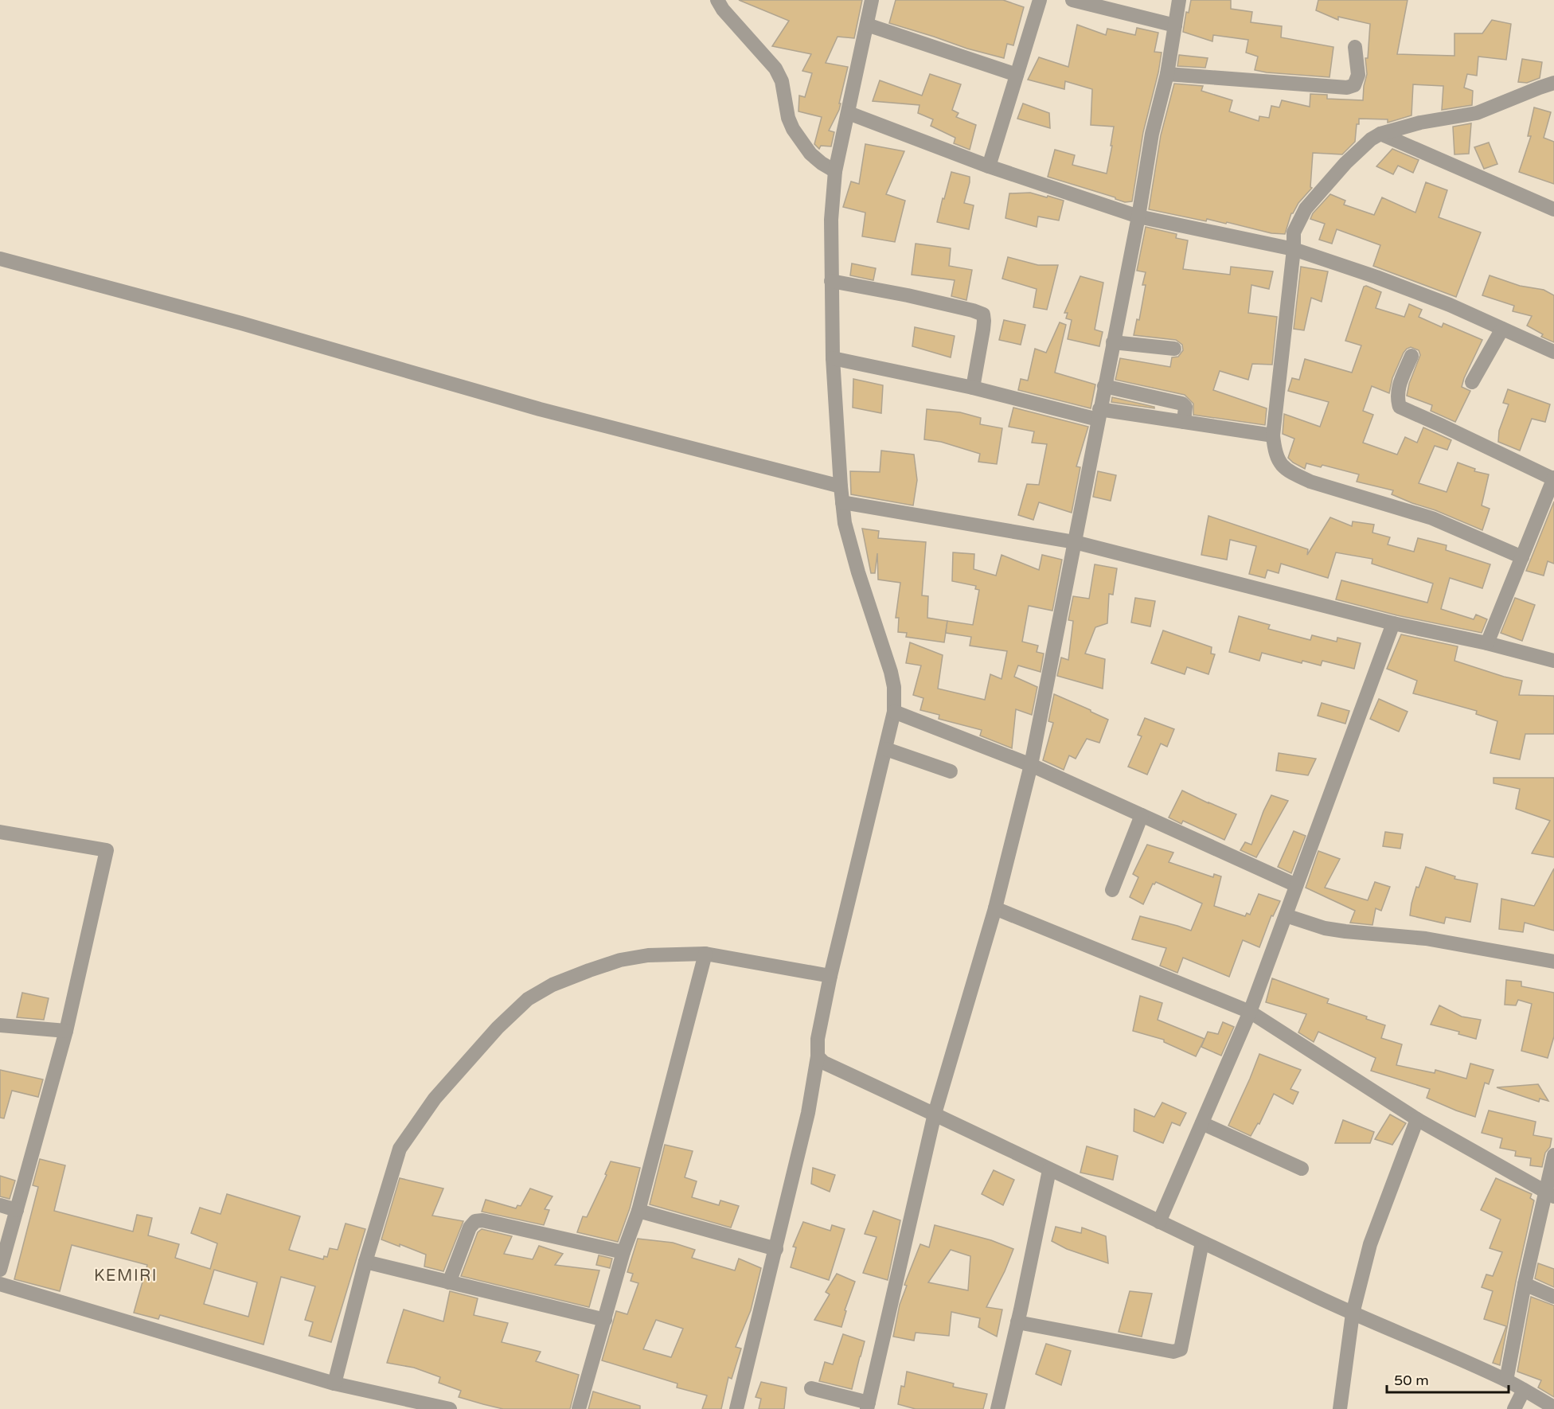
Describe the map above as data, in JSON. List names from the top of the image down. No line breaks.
{"districts":["KEMIRI"],"scale_bar":"50 m"}
